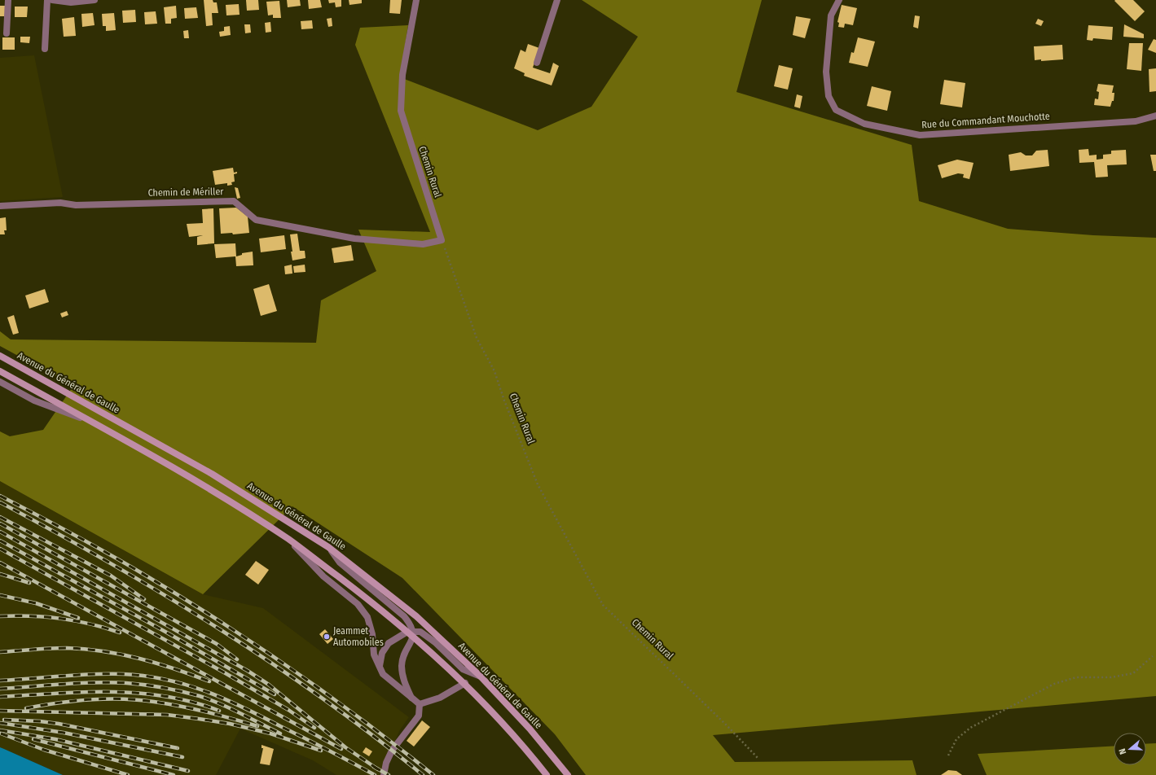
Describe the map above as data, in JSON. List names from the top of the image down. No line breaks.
{"streets":{"main road":["Avenue du Général de Gaulle"],"street":["Rue du Commandant Mouchotte","Chemin Rural","Chemin de Mériller"]},"crossings":[["Chemin Rural","Chemin de Mériller"]],"places":["Jeammet Automobiles"],"north":"left"}
